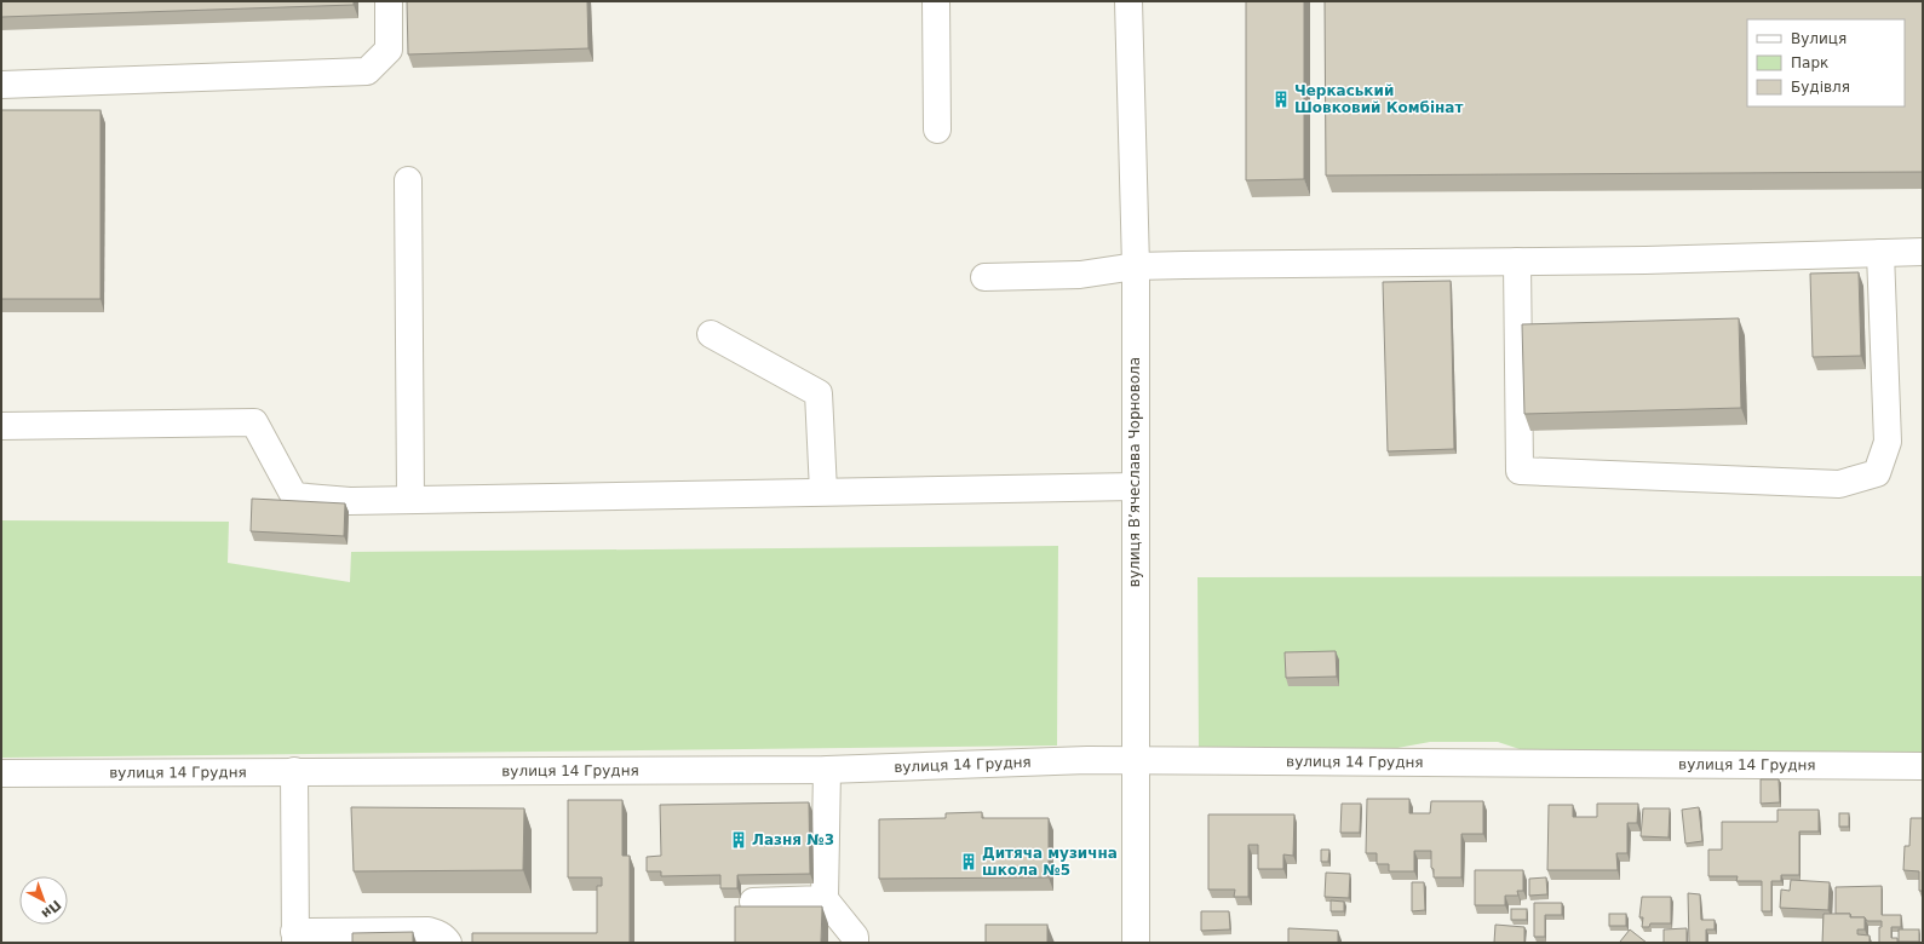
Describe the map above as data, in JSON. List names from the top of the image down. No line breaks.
{"streets":{"street":["вулиця Вʼячеслава Чорновола","вулиця 14 Грудня"]},"crossings":[["вулиця Вʼячеслава Чорновола","вулиця 14 Грудня"]],"places":{"building":["Черкаський Шовковий Комбінат","Лазня №3","Дитяча музична школа №5"]},"legend":["Вулиця","Парк","Будівля"],"north":"bottom right"}
